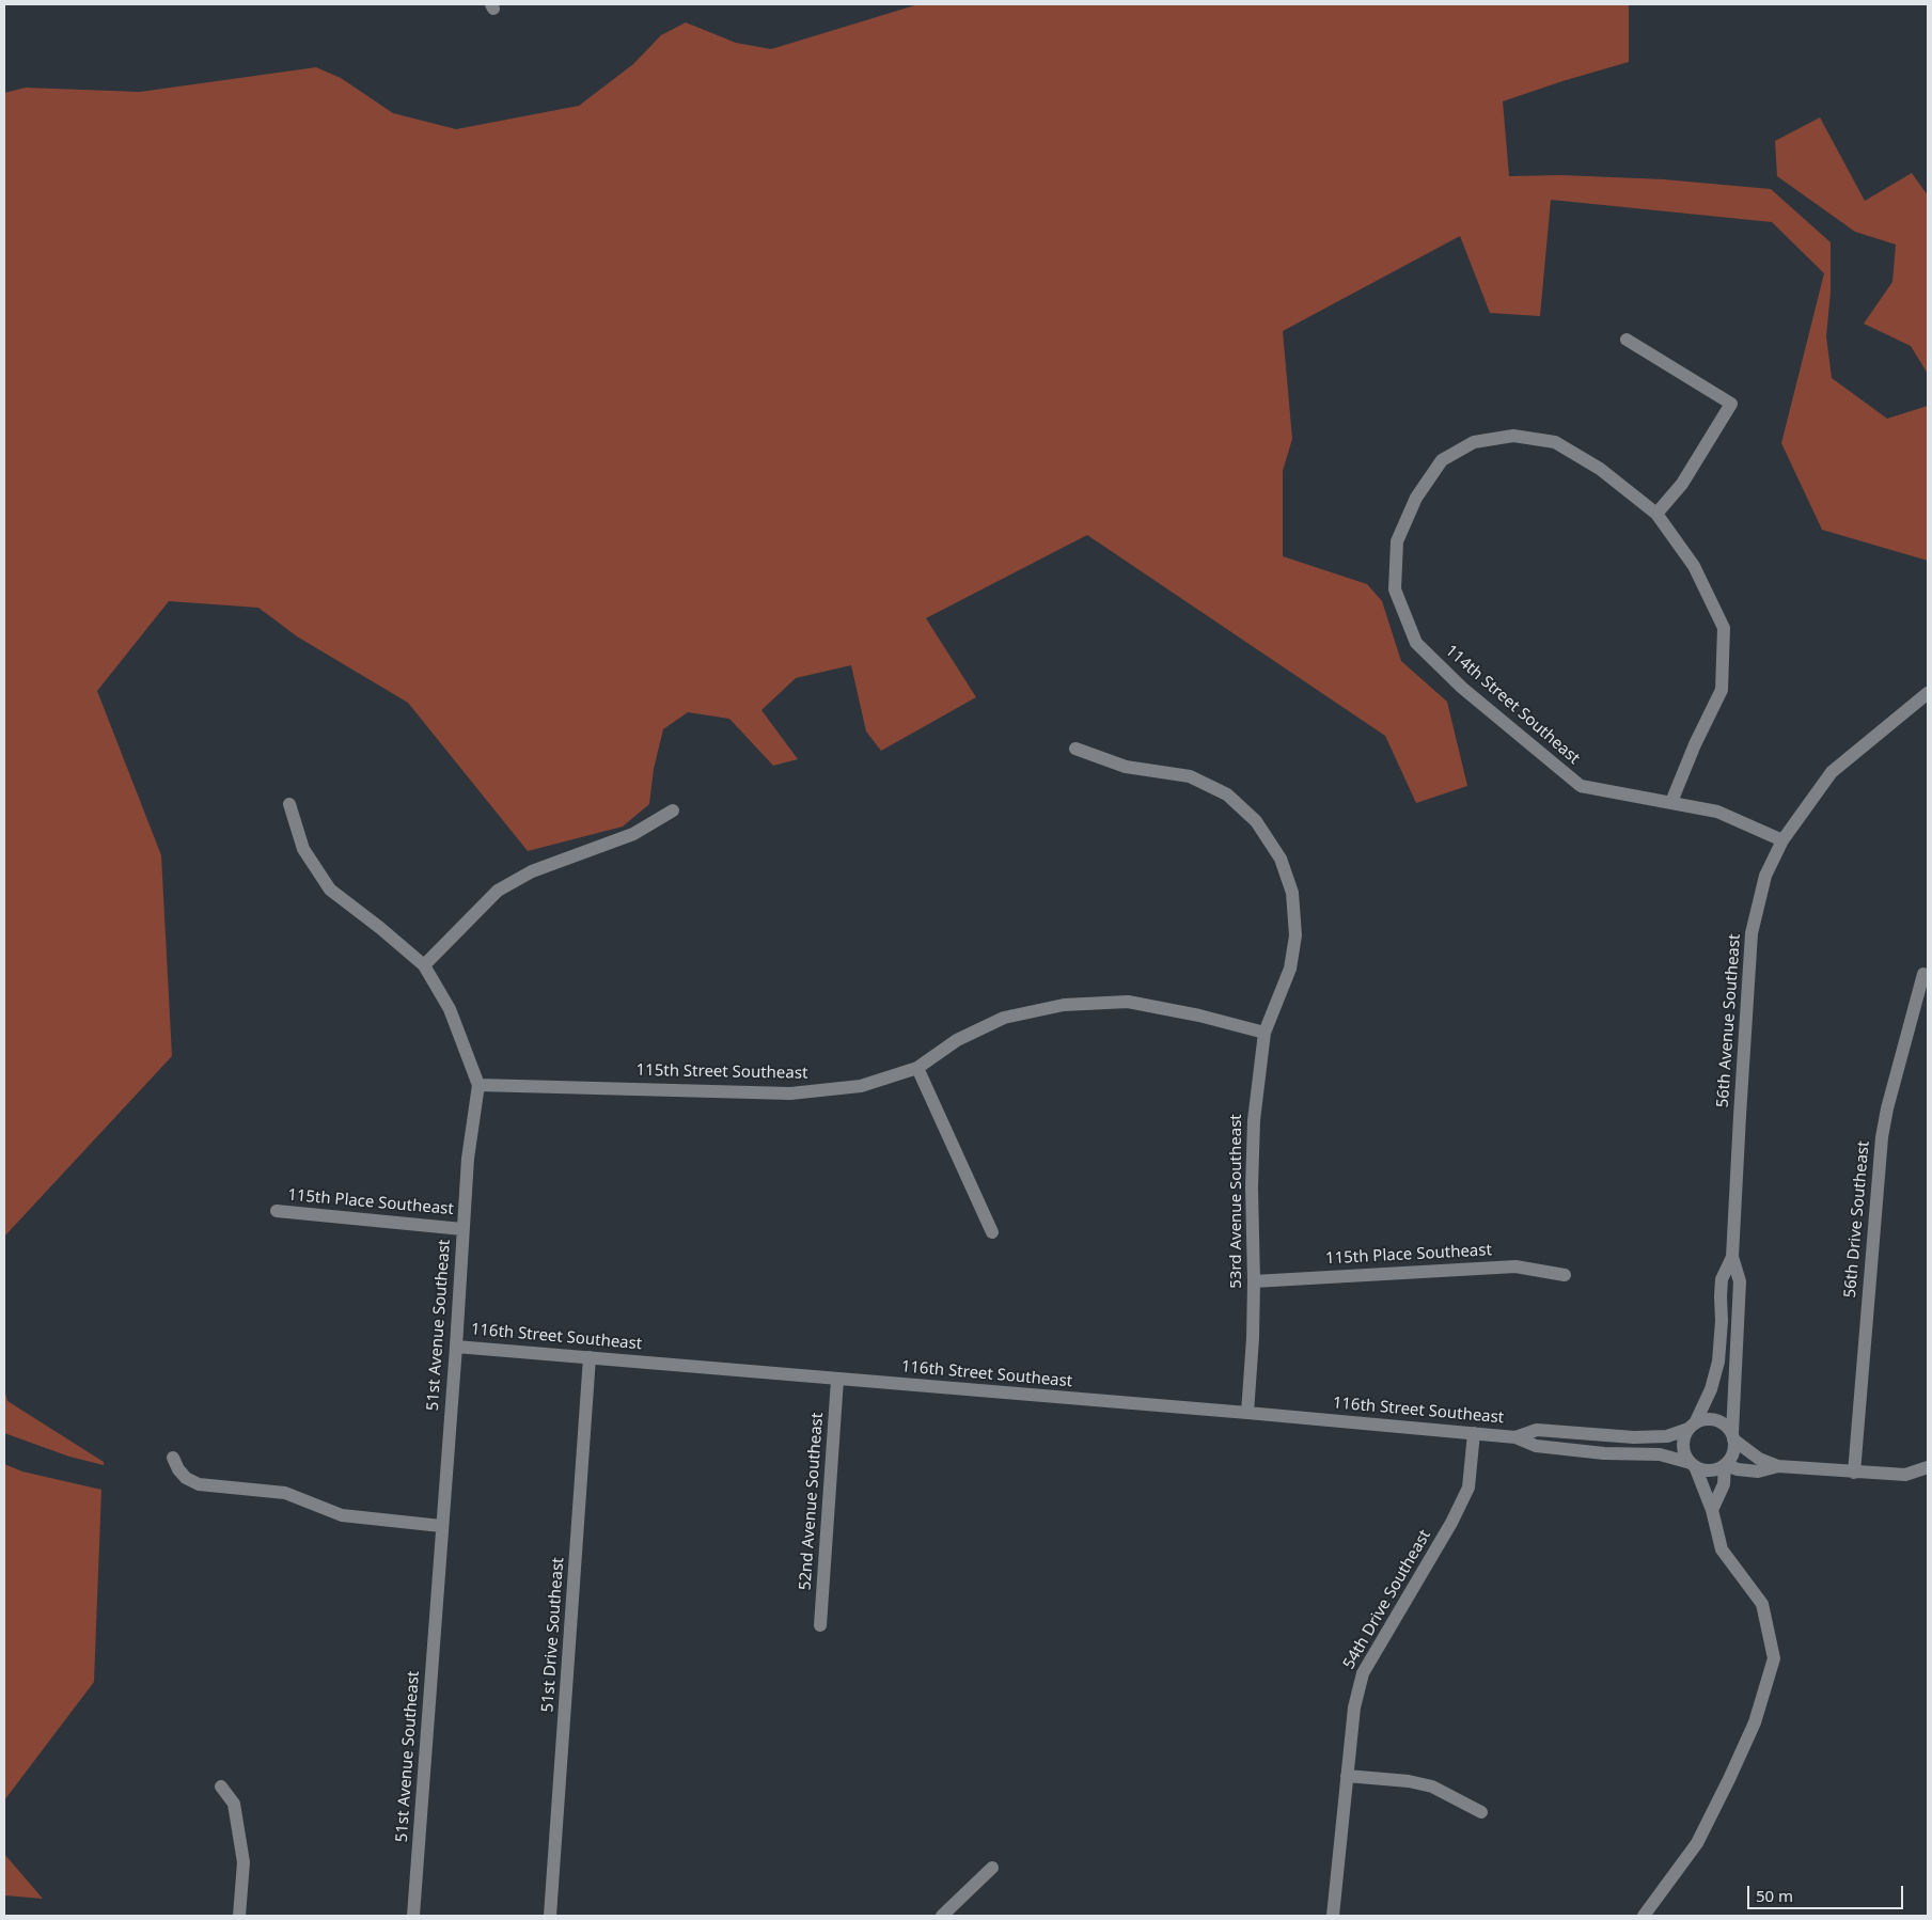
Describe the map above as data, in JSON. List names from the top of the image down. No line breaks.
{"streets":{"street":["114th Street Southeast","56th Avenue Southeast","115th Street Southeast","53rd Avenue Southeast","115th Place Southeast","56th Drive Southeast","51st Avenue Southeast","116th Street Southeast","52nd Avenue Southeast","54th Drive Southeast","51st Drive Southeast"]},"crossings":[["114th Street Southeast","56th Avenue Southeast"],["56th Avenue Southeast","116th Street Southeast"],["115th Street Southeast","53rd Avenue Southeast"],["115th Street Southeast","51st Avenue Southeast"],["53rd Avenue Southeast","115th Place Southeast"],["53rd Avenue Southeast","116th Street Southeast"],["115th Place Southeast","51st Avenue Southeast"],["51st Avenue Southeast","116th Street Southeast"],["116th Street Southeast","52nd Avenue Southeast"],["116th Street Southeast","54th Drive Southeast"],["116th Street Southeast","51st Drive Southeast"]],"scale_bar":"50 m"}
